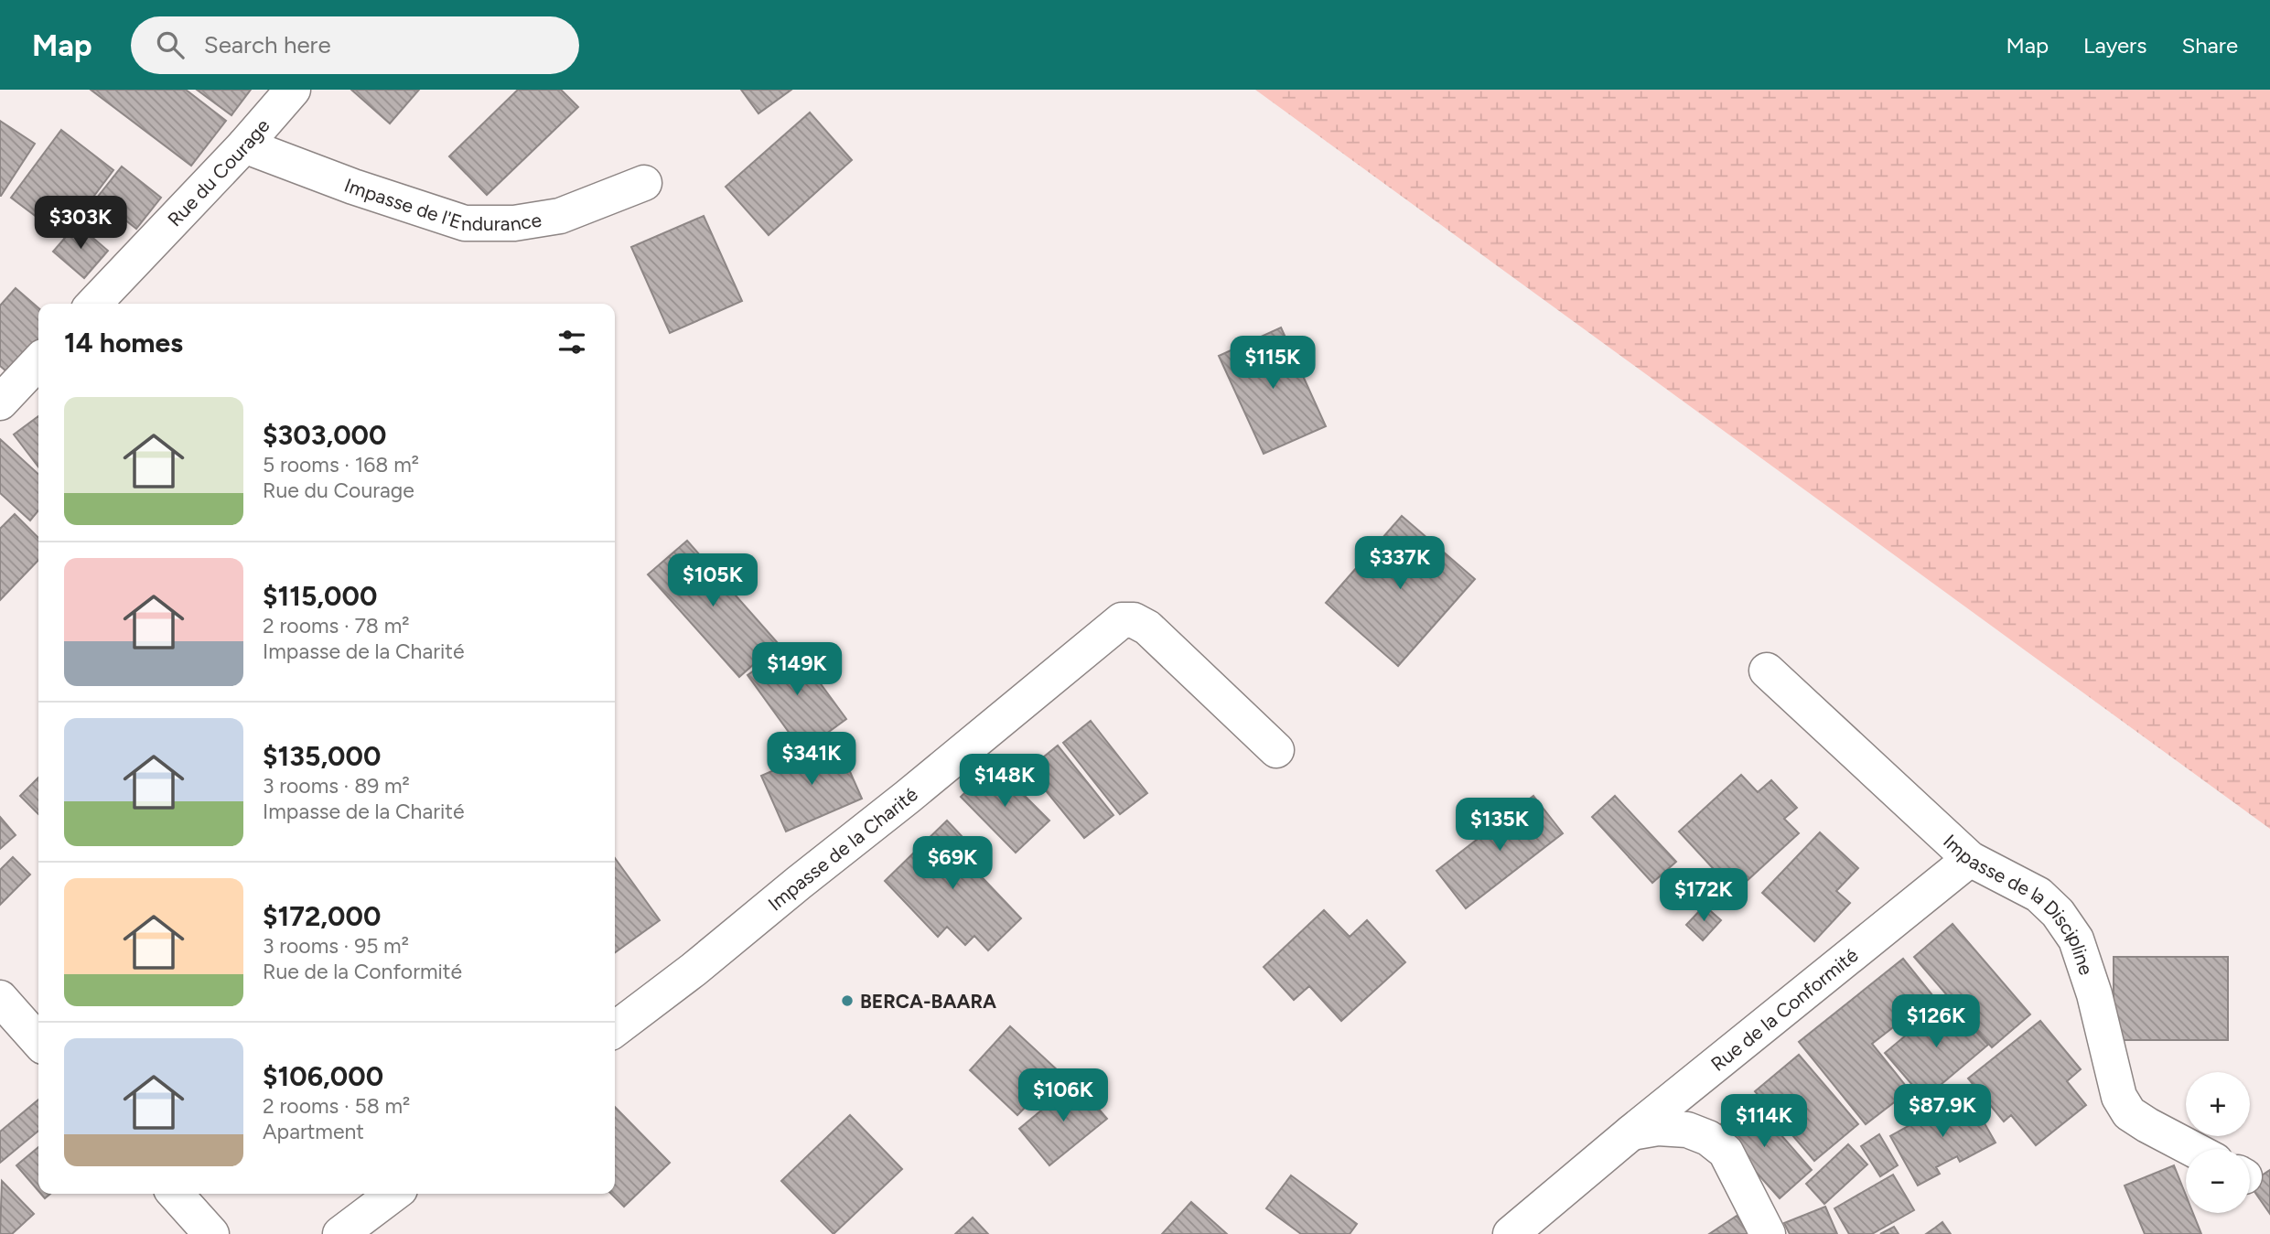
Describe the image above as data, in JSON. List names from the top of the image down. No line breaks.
{"streets":{"street":["Rue du Courage","Impasse de l'Endurance","Impasse de la Charité","Impasse de la Discipline","Rue de la Conformité"]},"crossings":[["Rue du Courage","Impasse de l'Endurance"],["Impasse de la Discipline","Rue de la Conformité"]],"places":["BERCA-BAARA"],"page":{"header":"Map","search":"Search here","nav":["Map","Layers","Share"],"price":["$303K","$115K","$337K","$105K","$149K","$341K","$148K","$135K","$69K","$172K","$126K","$106K","$87.9K","$114K"],"heading":"14 homes","list":[{"name":"$303,000","note":"5 rooms · 168 m² · Rue du Courage"},{"name":"$115,000","note":"2 rooms · 78 m² · Impasse de la Charité"},{"name":"$135,000","note":"3 rooms · 89 m² · Impasse de la Charité"},{"name":"$172,000","note":"3 rooms · 95 m² · Rue de la Conformité"},{"name":"$106,000","note":"2 rooms · 58 m² · Apartment"}],"map_buttons":["+","−"]}}
